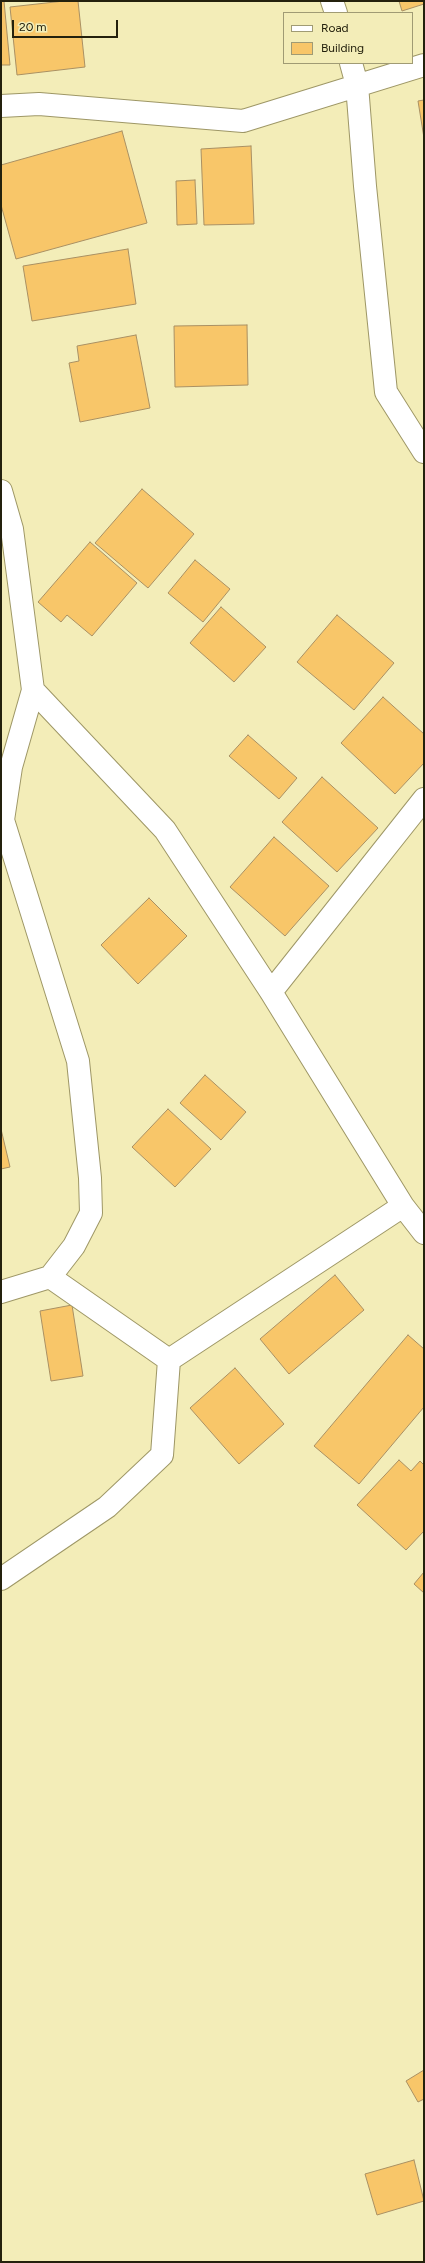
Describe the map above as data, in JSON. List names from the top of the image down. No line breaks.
{"legend":["Road","Building"],"scale_bar":"20 m"}
